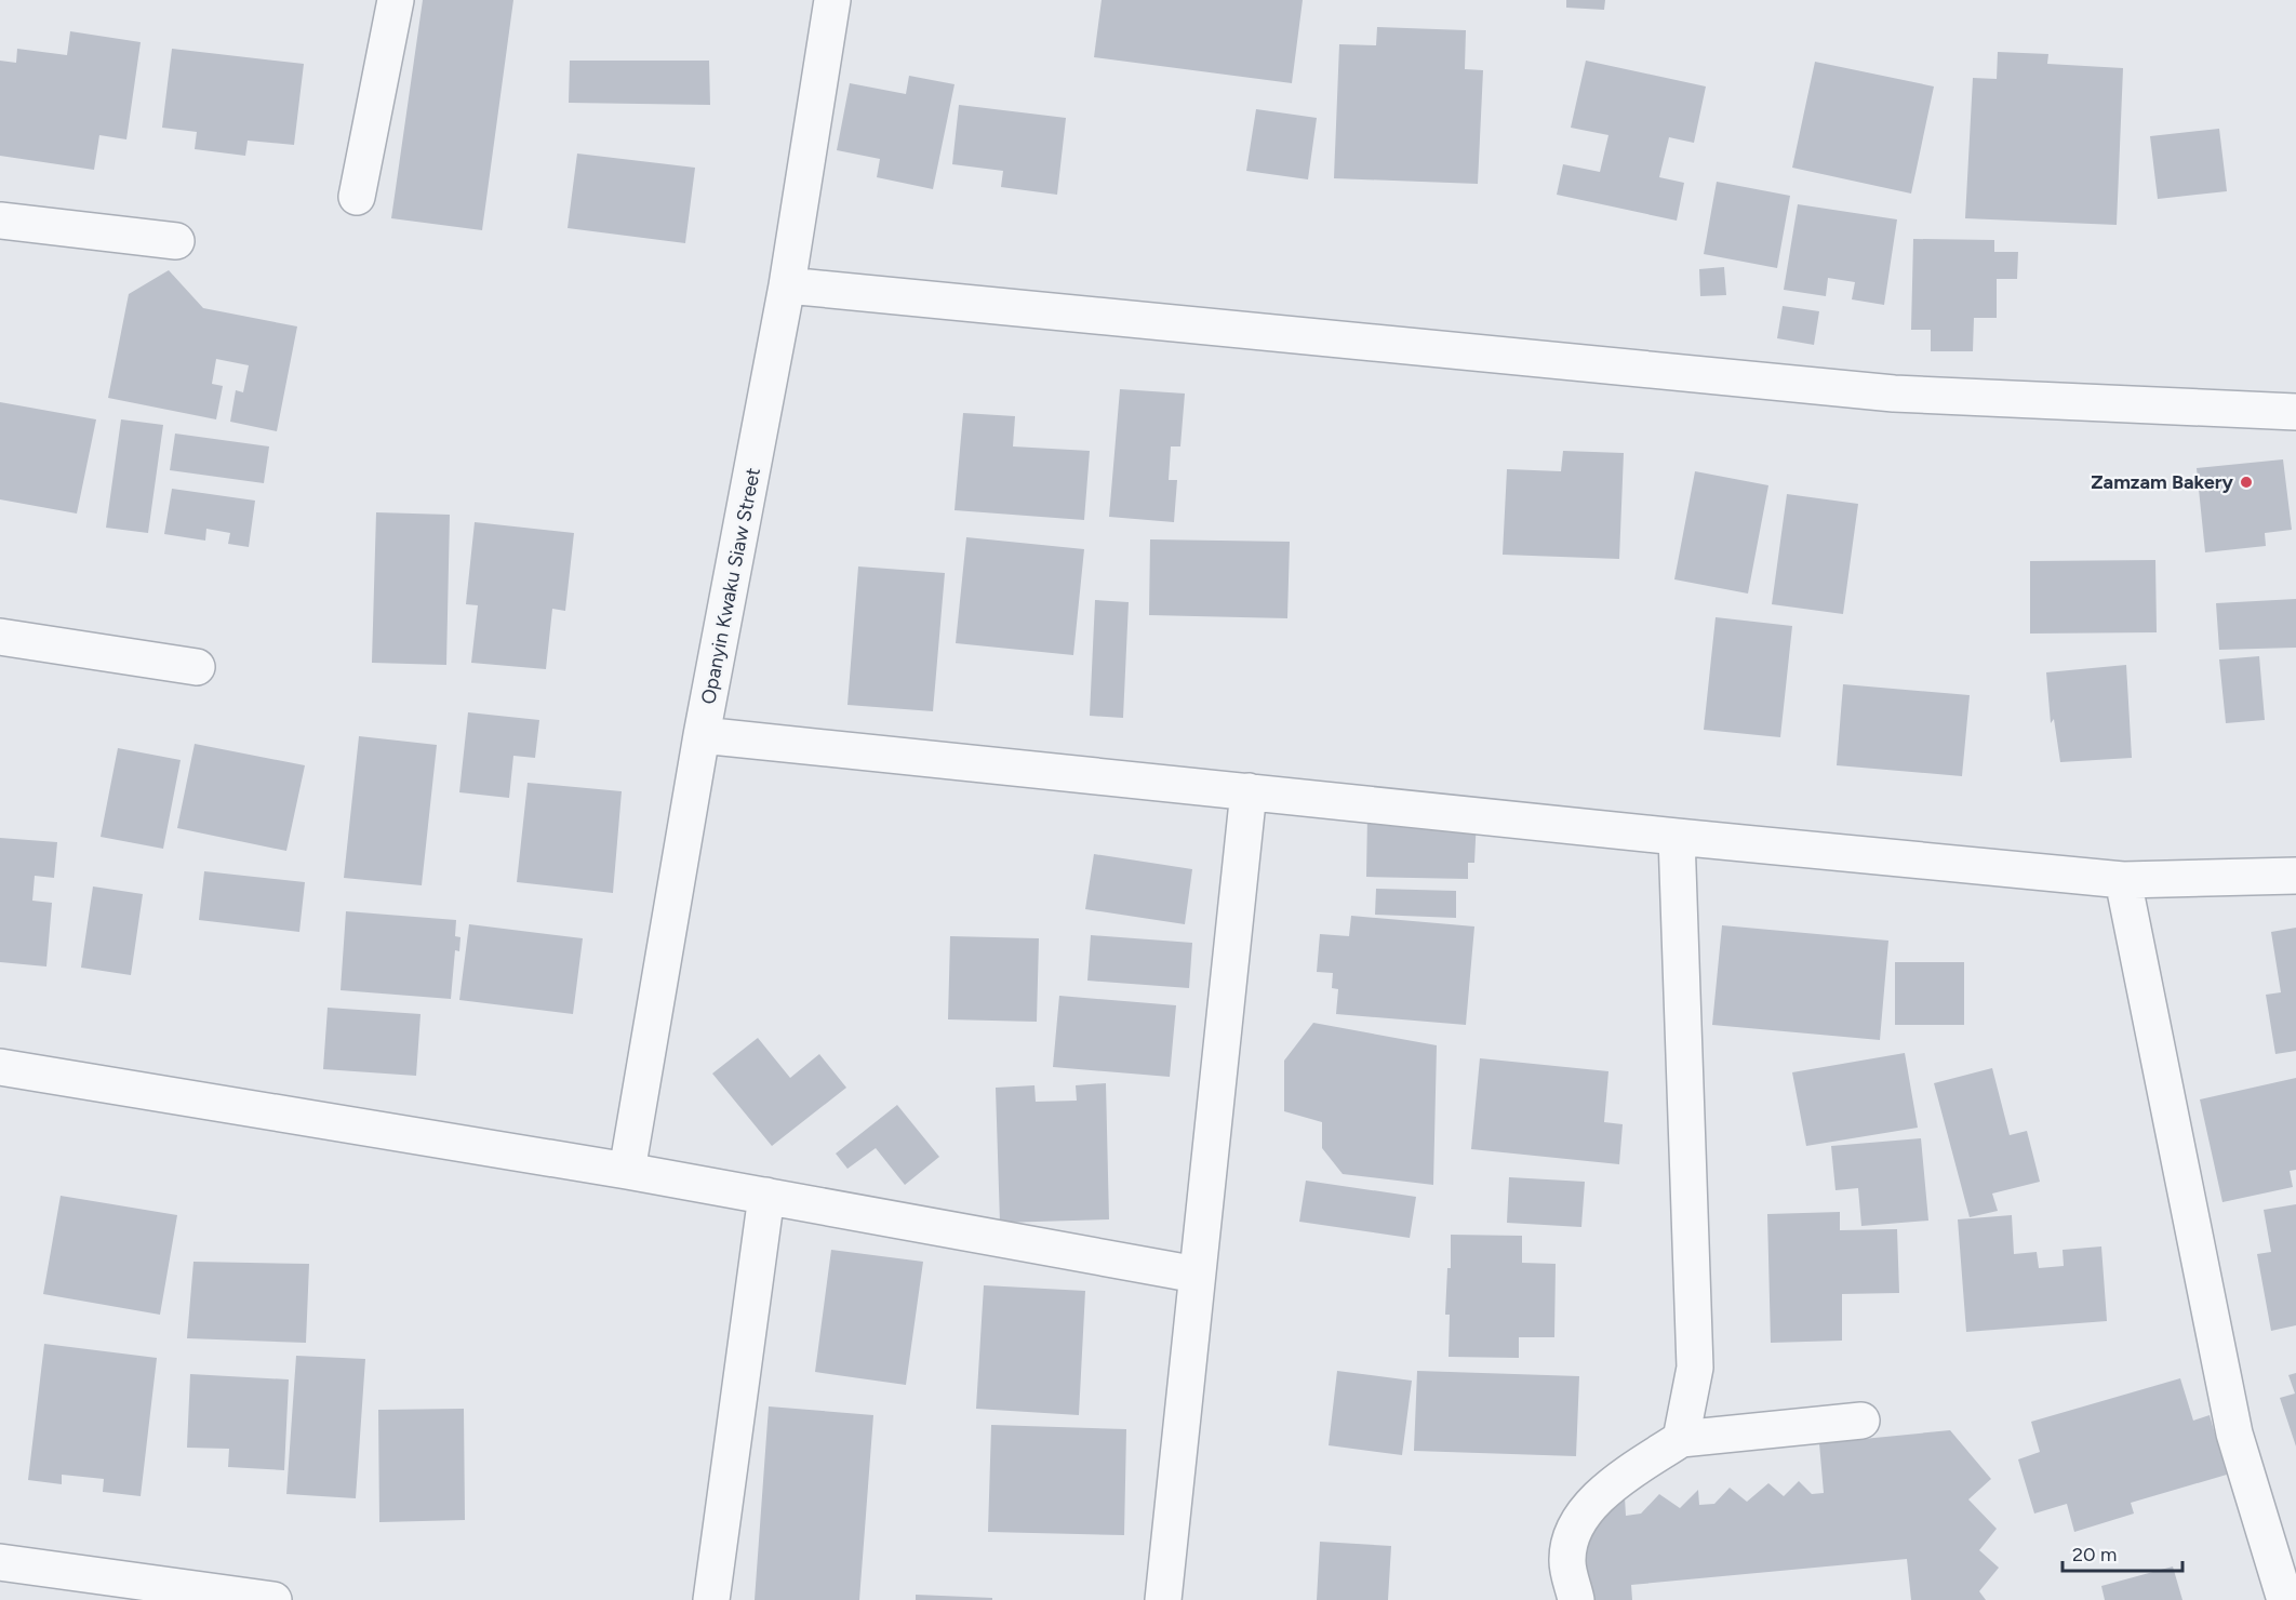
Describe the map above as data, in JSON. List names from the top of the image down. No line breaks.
{"streets":{"street":["Opanyin Kwaku Siaw Street"]},"places":["Zamzam Bakery"],"scale_bar":"20 m"}
